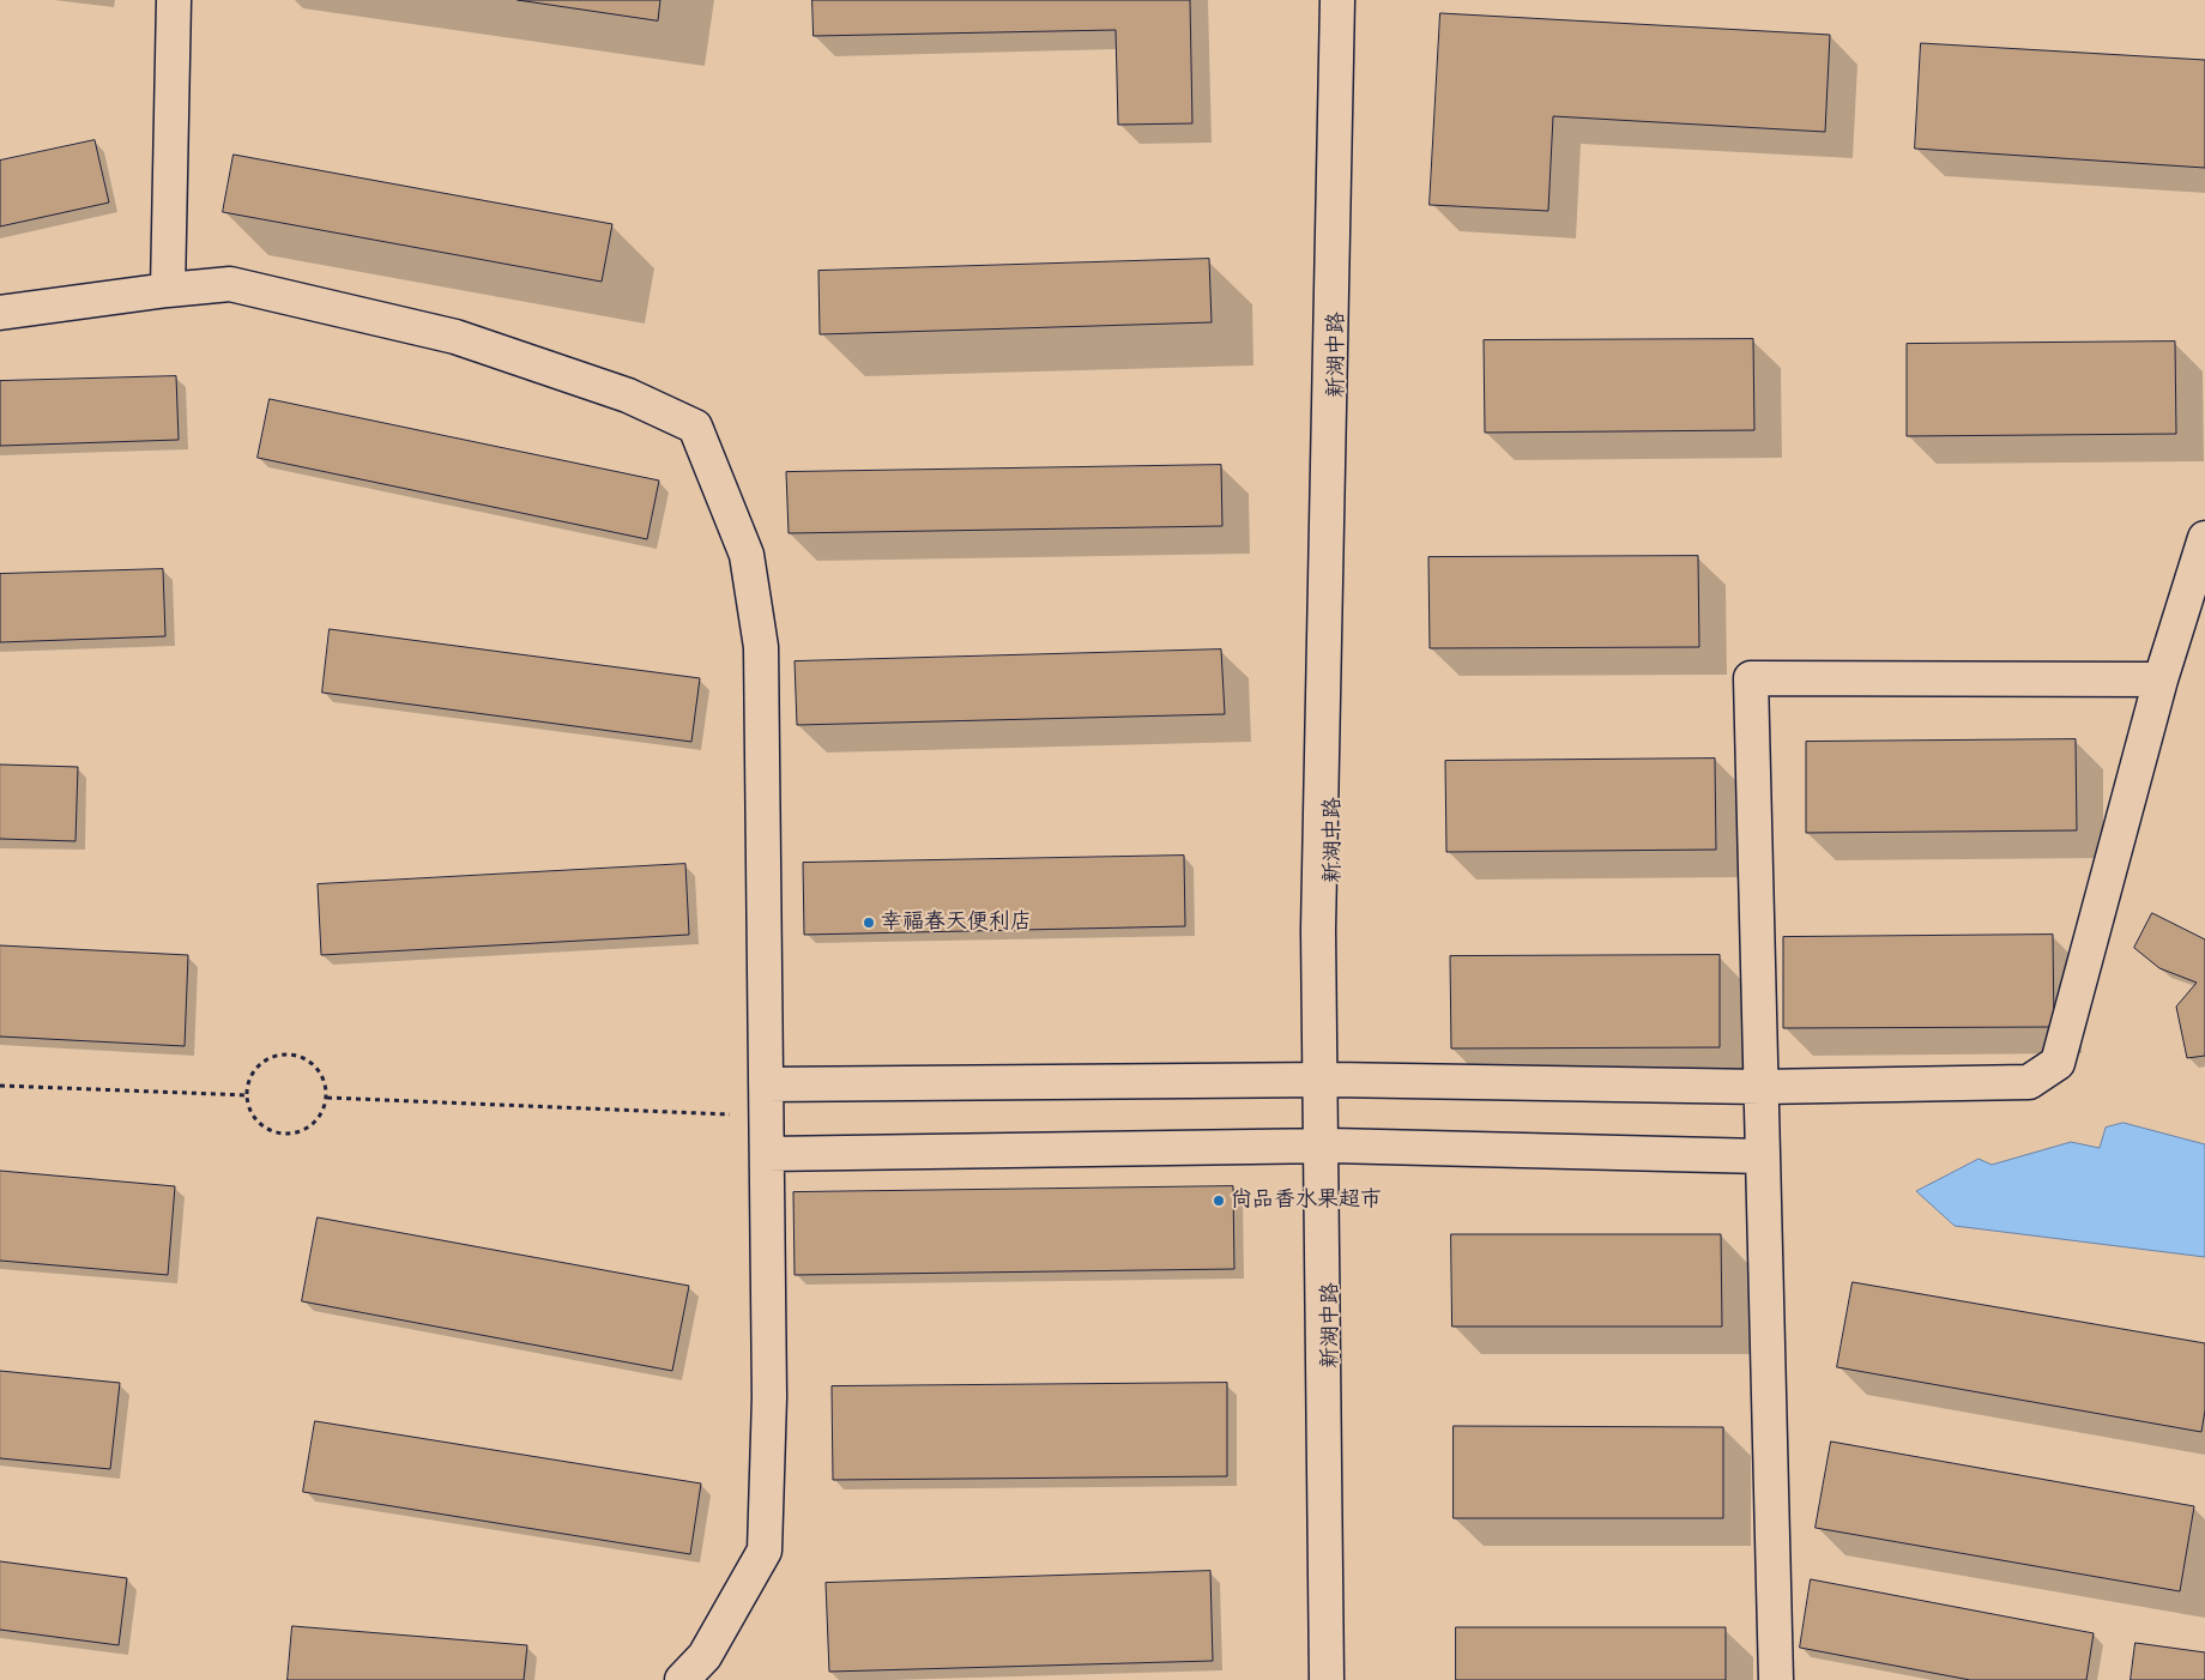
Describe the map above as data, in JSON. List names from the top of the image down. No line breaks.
{"streets":{"street":["新湖中路"]},"places":["幸福春天便利店","尚品香水果超市"]}
